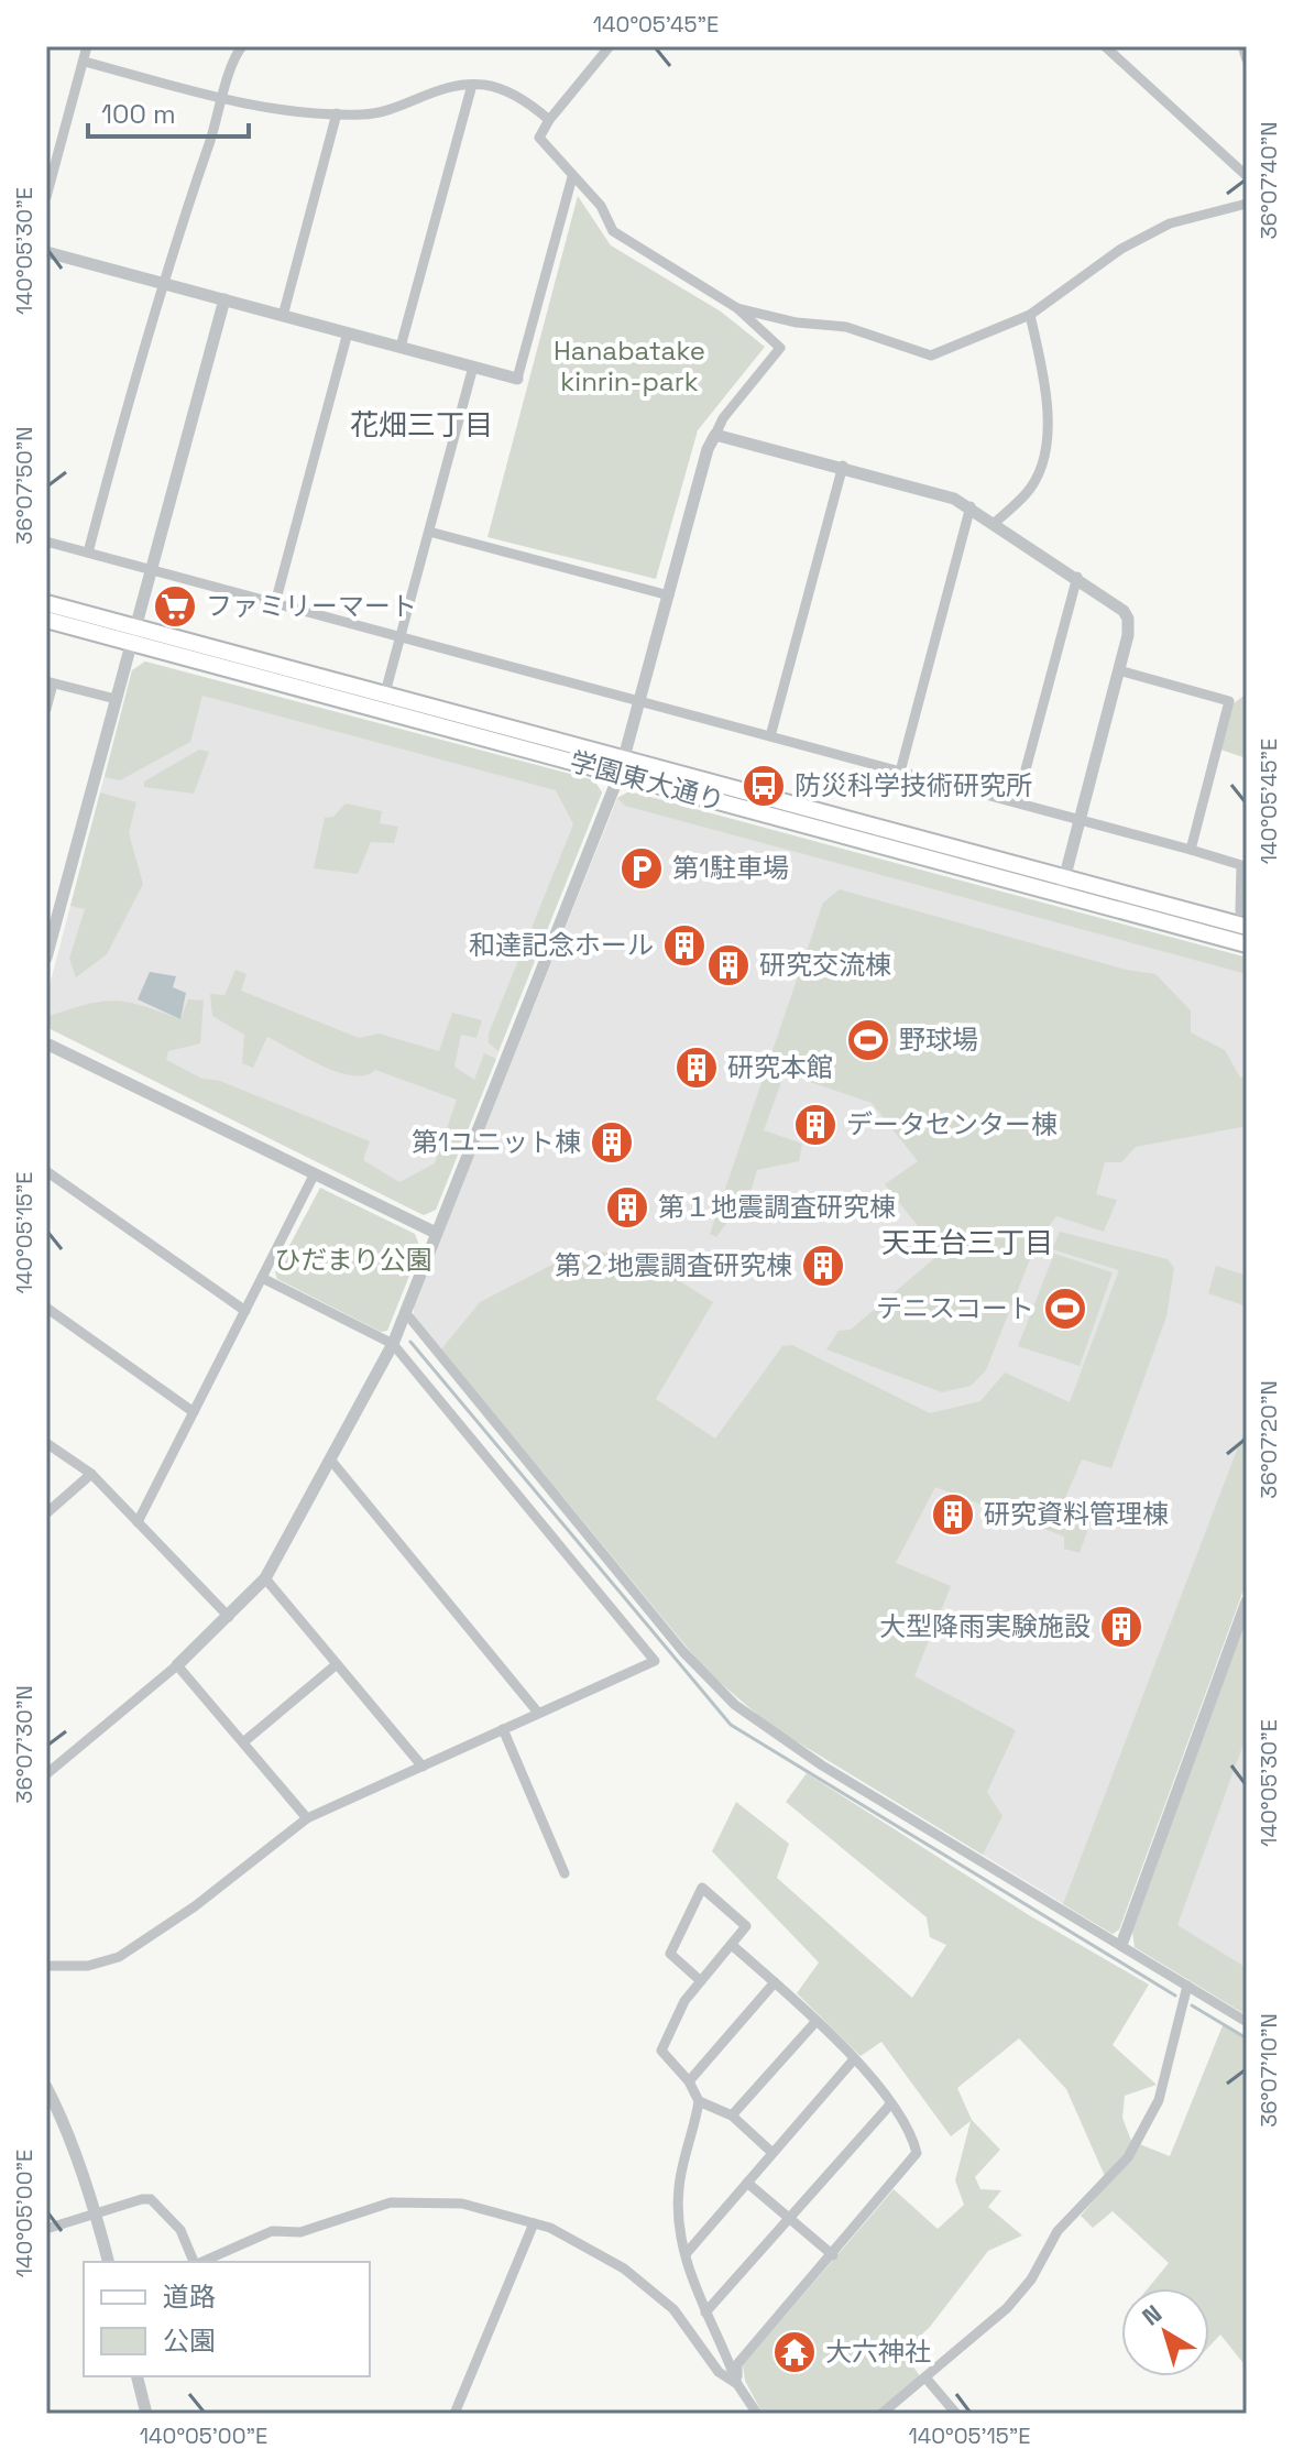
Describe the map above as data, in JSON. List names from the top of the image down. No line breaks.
{"streets":{"main road":["学園東大通り"]},"districts":["花畑三丁目","天王台三丁目"],"parks":["Hanabatake kinrin-park","ひだまり公園"],"places":{"supermarket":["ファミリーマート"],"bus stop":["防災科学技術研究所"],"parking":["第1駐車場"],"building":["和達記念ホール","研究交流棟","研究本館","データセンター棟","第1ユニット棟","第１地震調査研究棟","第２地震調査研究棟","研究資料管理棟","大型降雨実験施設"],"sports":["野球場","テニスコート"],"temple":["大六神社"]},"legend":["道路","公園"],"scale_bar":"100 m","north":"top left","coordinates":["140°05'45\"E","36°07'40\"N","140°05'30\"E","36°07'50\"N","140°05'15\"E","36°07'20\"N","36°07'30\"N","36°07'10\"N","140°05'00\"E"]}
